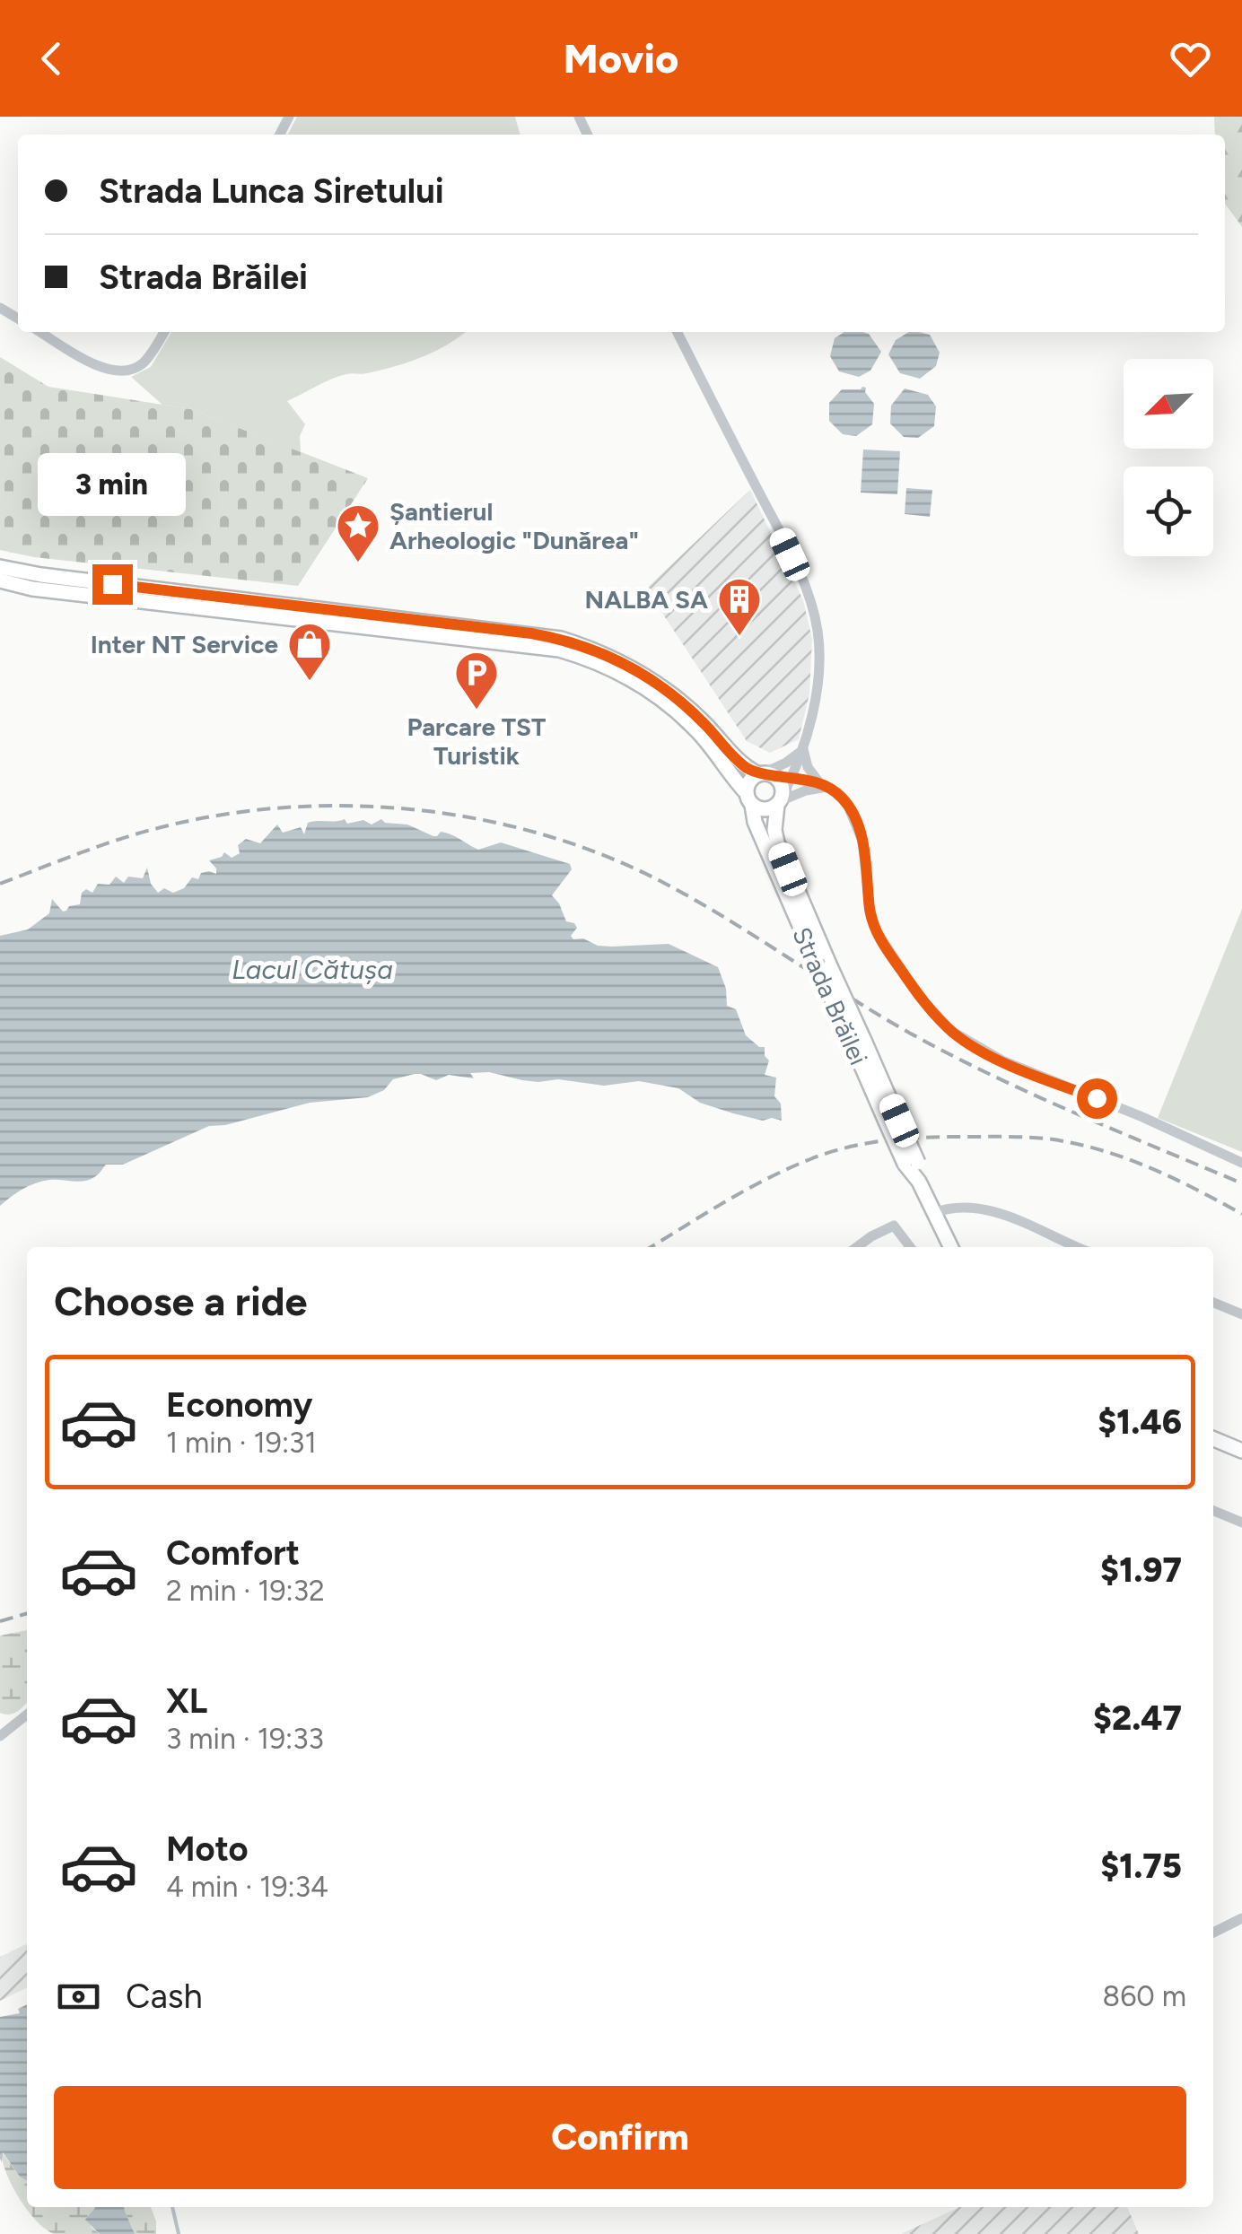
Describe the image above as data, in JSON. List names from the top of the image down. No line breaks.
{"streets":{"highway":["Strada Brăilei"]},"water":["Lacul Cătușa"],"places":{"place":["Șantierul Arheologic \"Dunărea\""],"building":["NALBA SA"],"shop":["Inter NT Service"],"parking":["Parcare TST Turistik"]},"north":"bottom left","page":{"header":"Movio","banner":["Strada Lunca Siretului","Strada Brăilei"],"bubble":"3 min","heading":"Choose a ride","list":[{"name":"Economy","note":"1 min · 19:31","value":"$1.46"},{"name":"Comfort","note":"2 min · 19:32","value":"$1.97"},{"name":"XL","note":"3 min · 19:33","value":"$2.47"},{"name":"Moto","note":"4 min · 19:34","value":"$1.75"}],"pay":["Cash","860 m"],"buttons":"Confirm"}}
